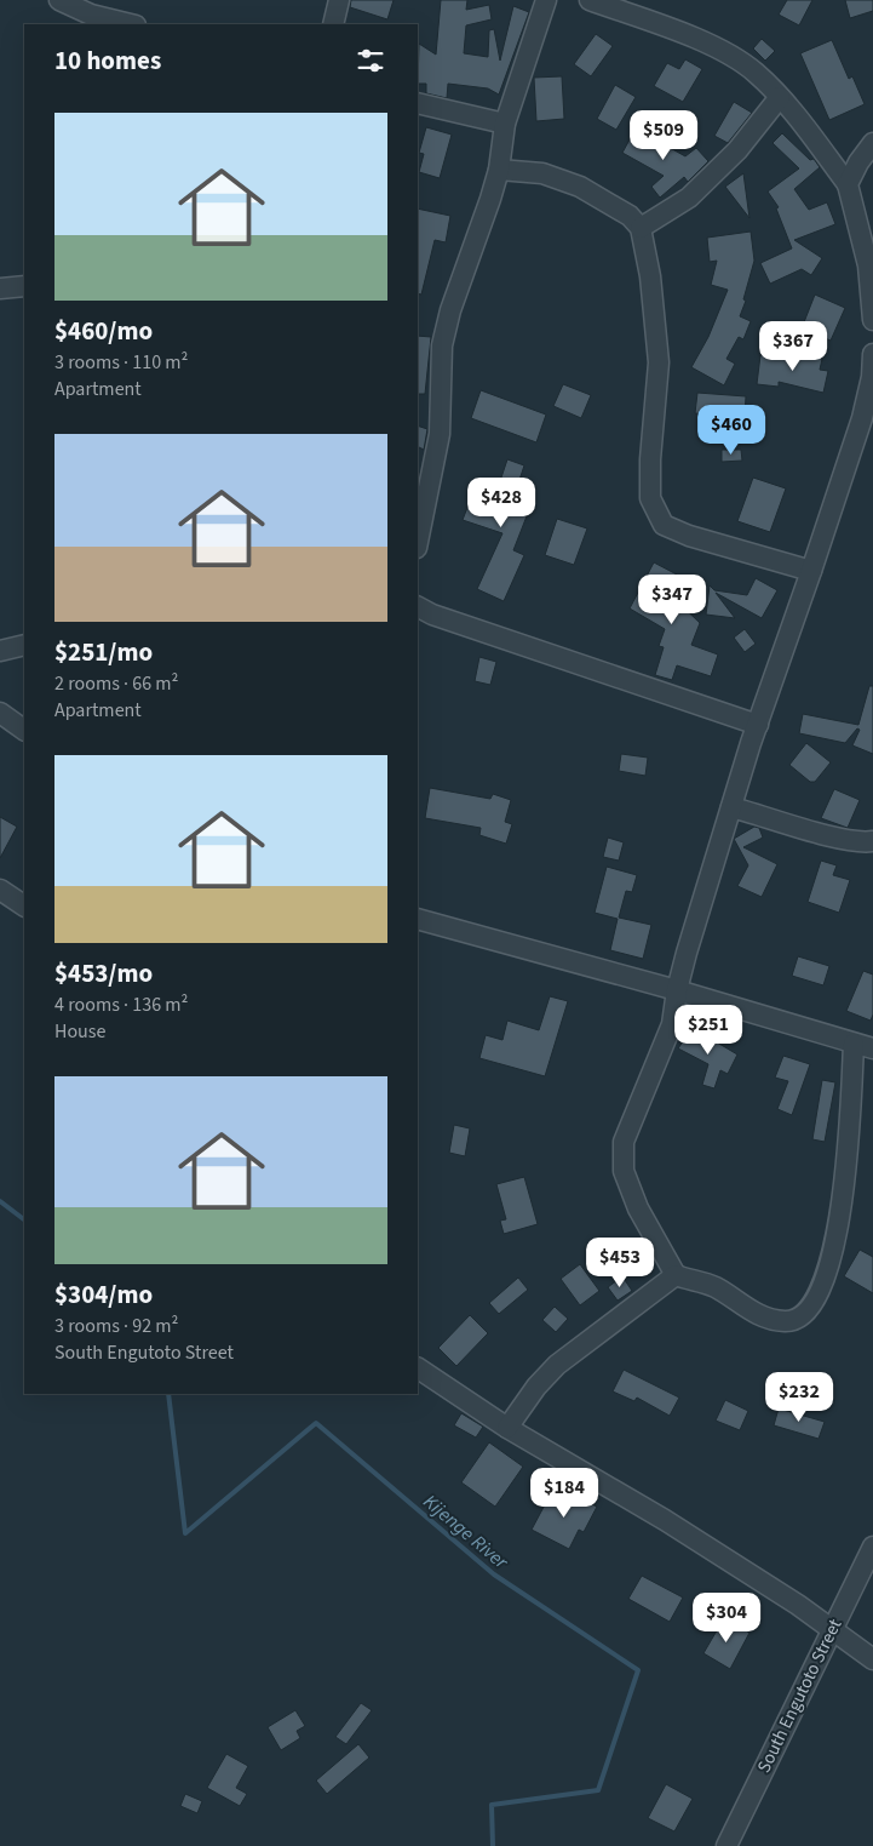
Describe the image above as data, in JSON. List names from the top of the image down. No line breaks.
{"streets":{"street":["South Engutoto Street"]},"water":["Kijenge River"],"page":{"heading":"10 homes","list":[{"name":"$460/mo","note":"3 rooms · 110 m² · Apartment"},{"name":"$251/mo","note":"2 rooms · 66 m² · Apartment"},{"name":"$453/mo","note":"4 rooms · 136 m² · House"},{"name":"$304/mo","note":"3 rooms · 92 m² · South Engutoto Street"}],"price":["$509","$367","$460","$428","$347","$251","$453","$232","$184","$304"]}}
